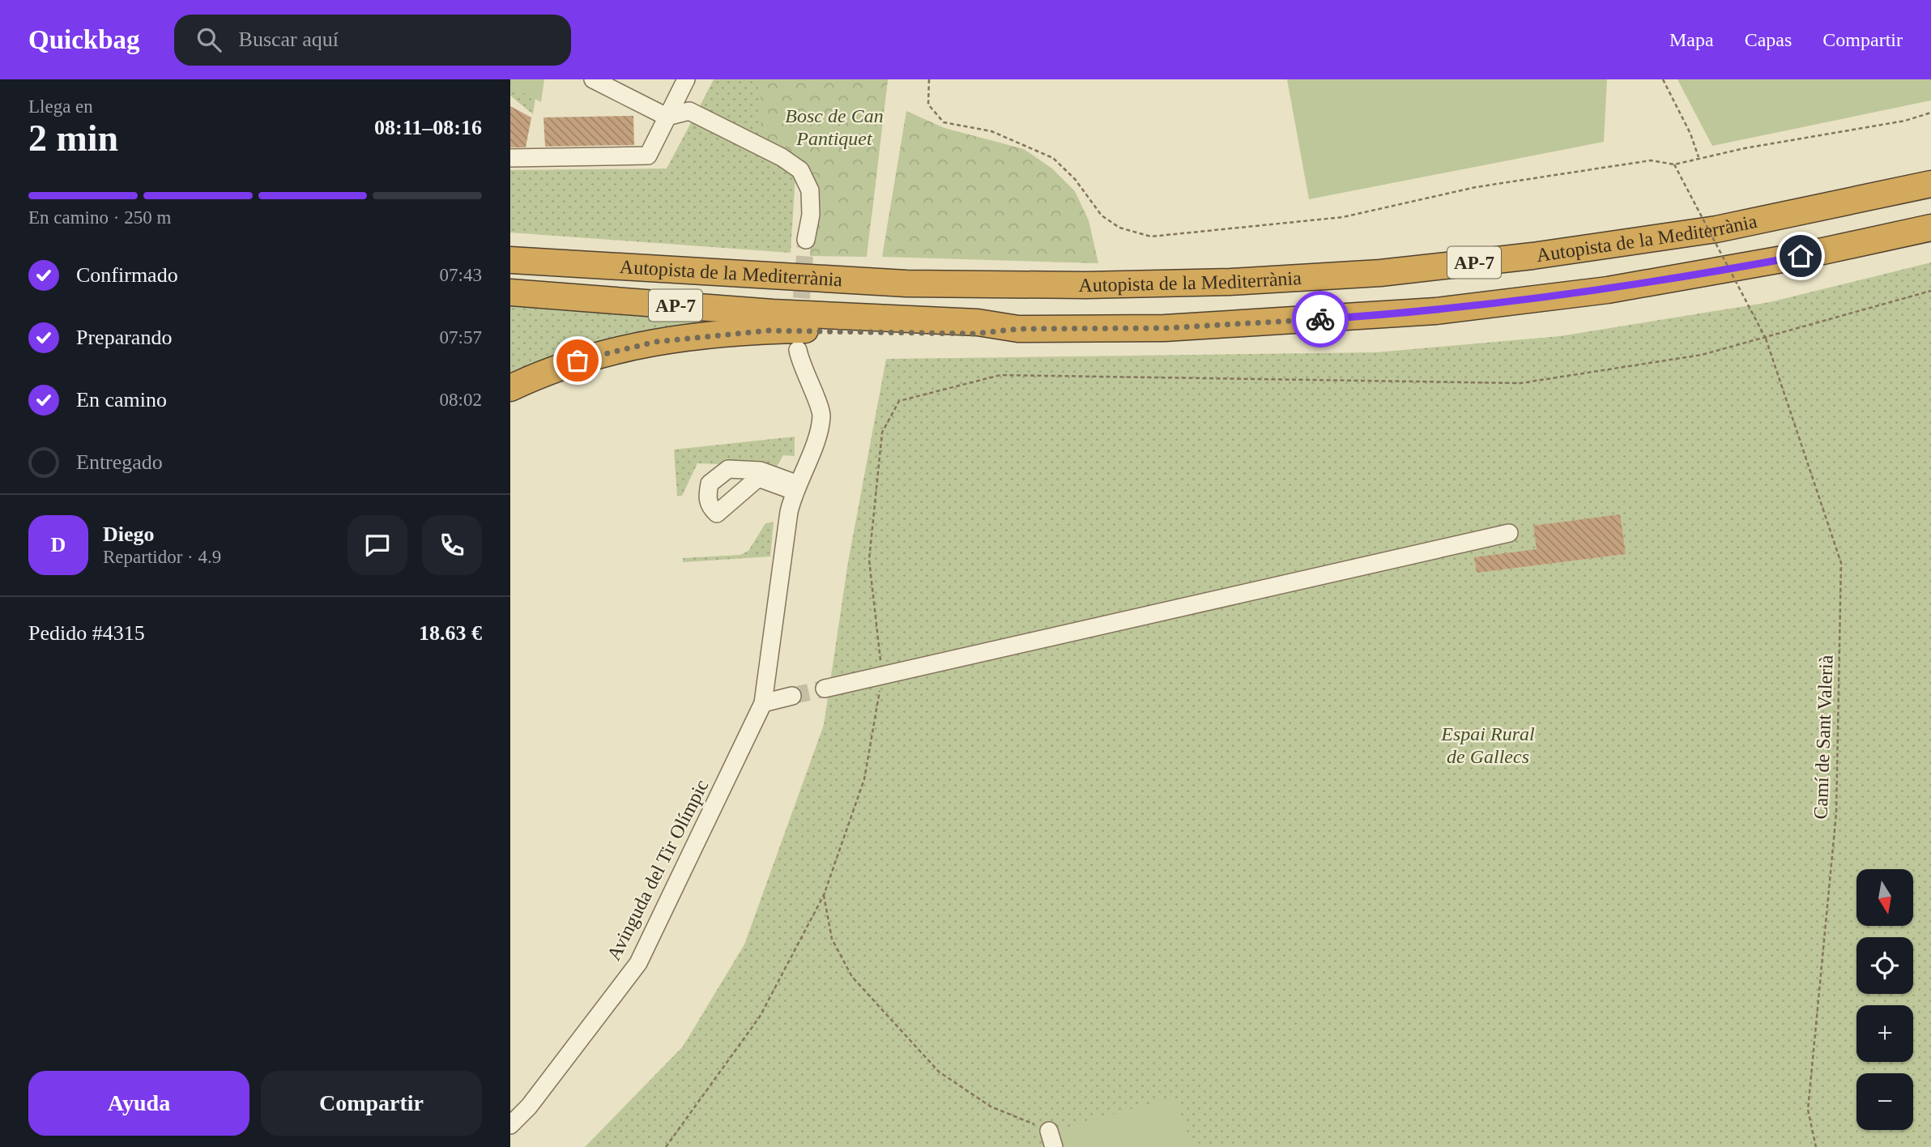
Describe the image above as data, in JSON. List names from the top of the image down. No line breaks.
{"streets":{"highway":["Autopista de la Mediterrània","AP-7"],"street":["Avinguda del Tir Olímpic"],"path":["Camí de Sant Valerià"]},"parks":["Bosc de Can Pantiquet","Espai Rural de Gallecs"],"north":"bottom","page":{"header":"Quickbag","search":"Buscar aquí","nav":["Mapa","Capas","Compartir"],"heading":["2 min","Llega en","08:11–08:16"],"panel":["Diego","Repartidor · 4.9","Pedido #4315","18.63 €"],"bar":"En camino · 250 m","list":[["Confirmado","07:43"],["Preparando","07:57"],["En camino","08:02"],"Entregado"],"round":"D","map_buttons":["+","−"],"buttons":["Ayuda","Compartir"]}}
